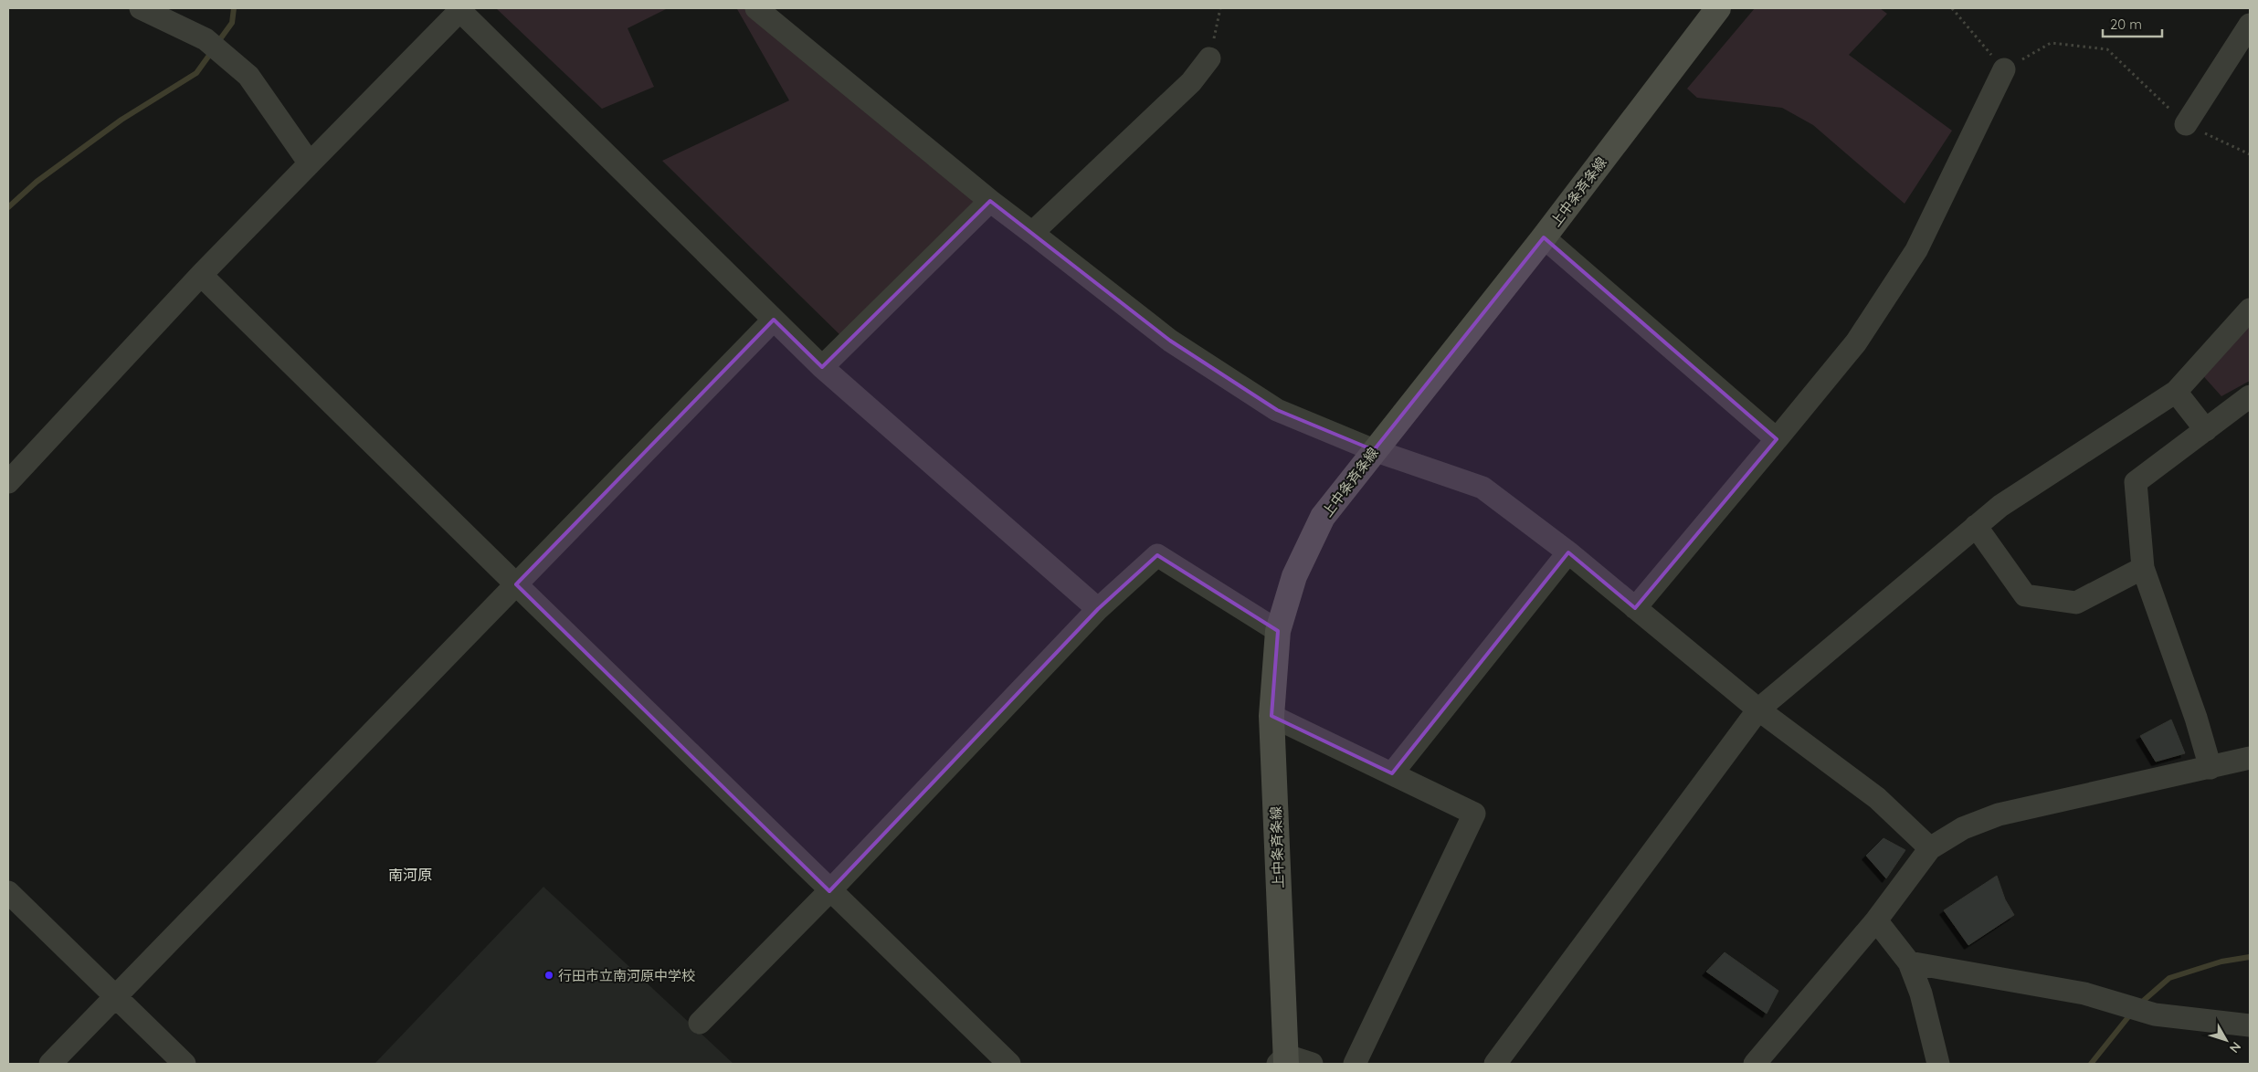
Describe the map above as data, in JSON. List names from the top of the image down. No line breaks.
{"streets":{"main road":["上中条斉条線"]},"districts":["南河原"],"places":["行田市立南河原中学校"],"scale_bar":"20 m","north":"bottom right"}
